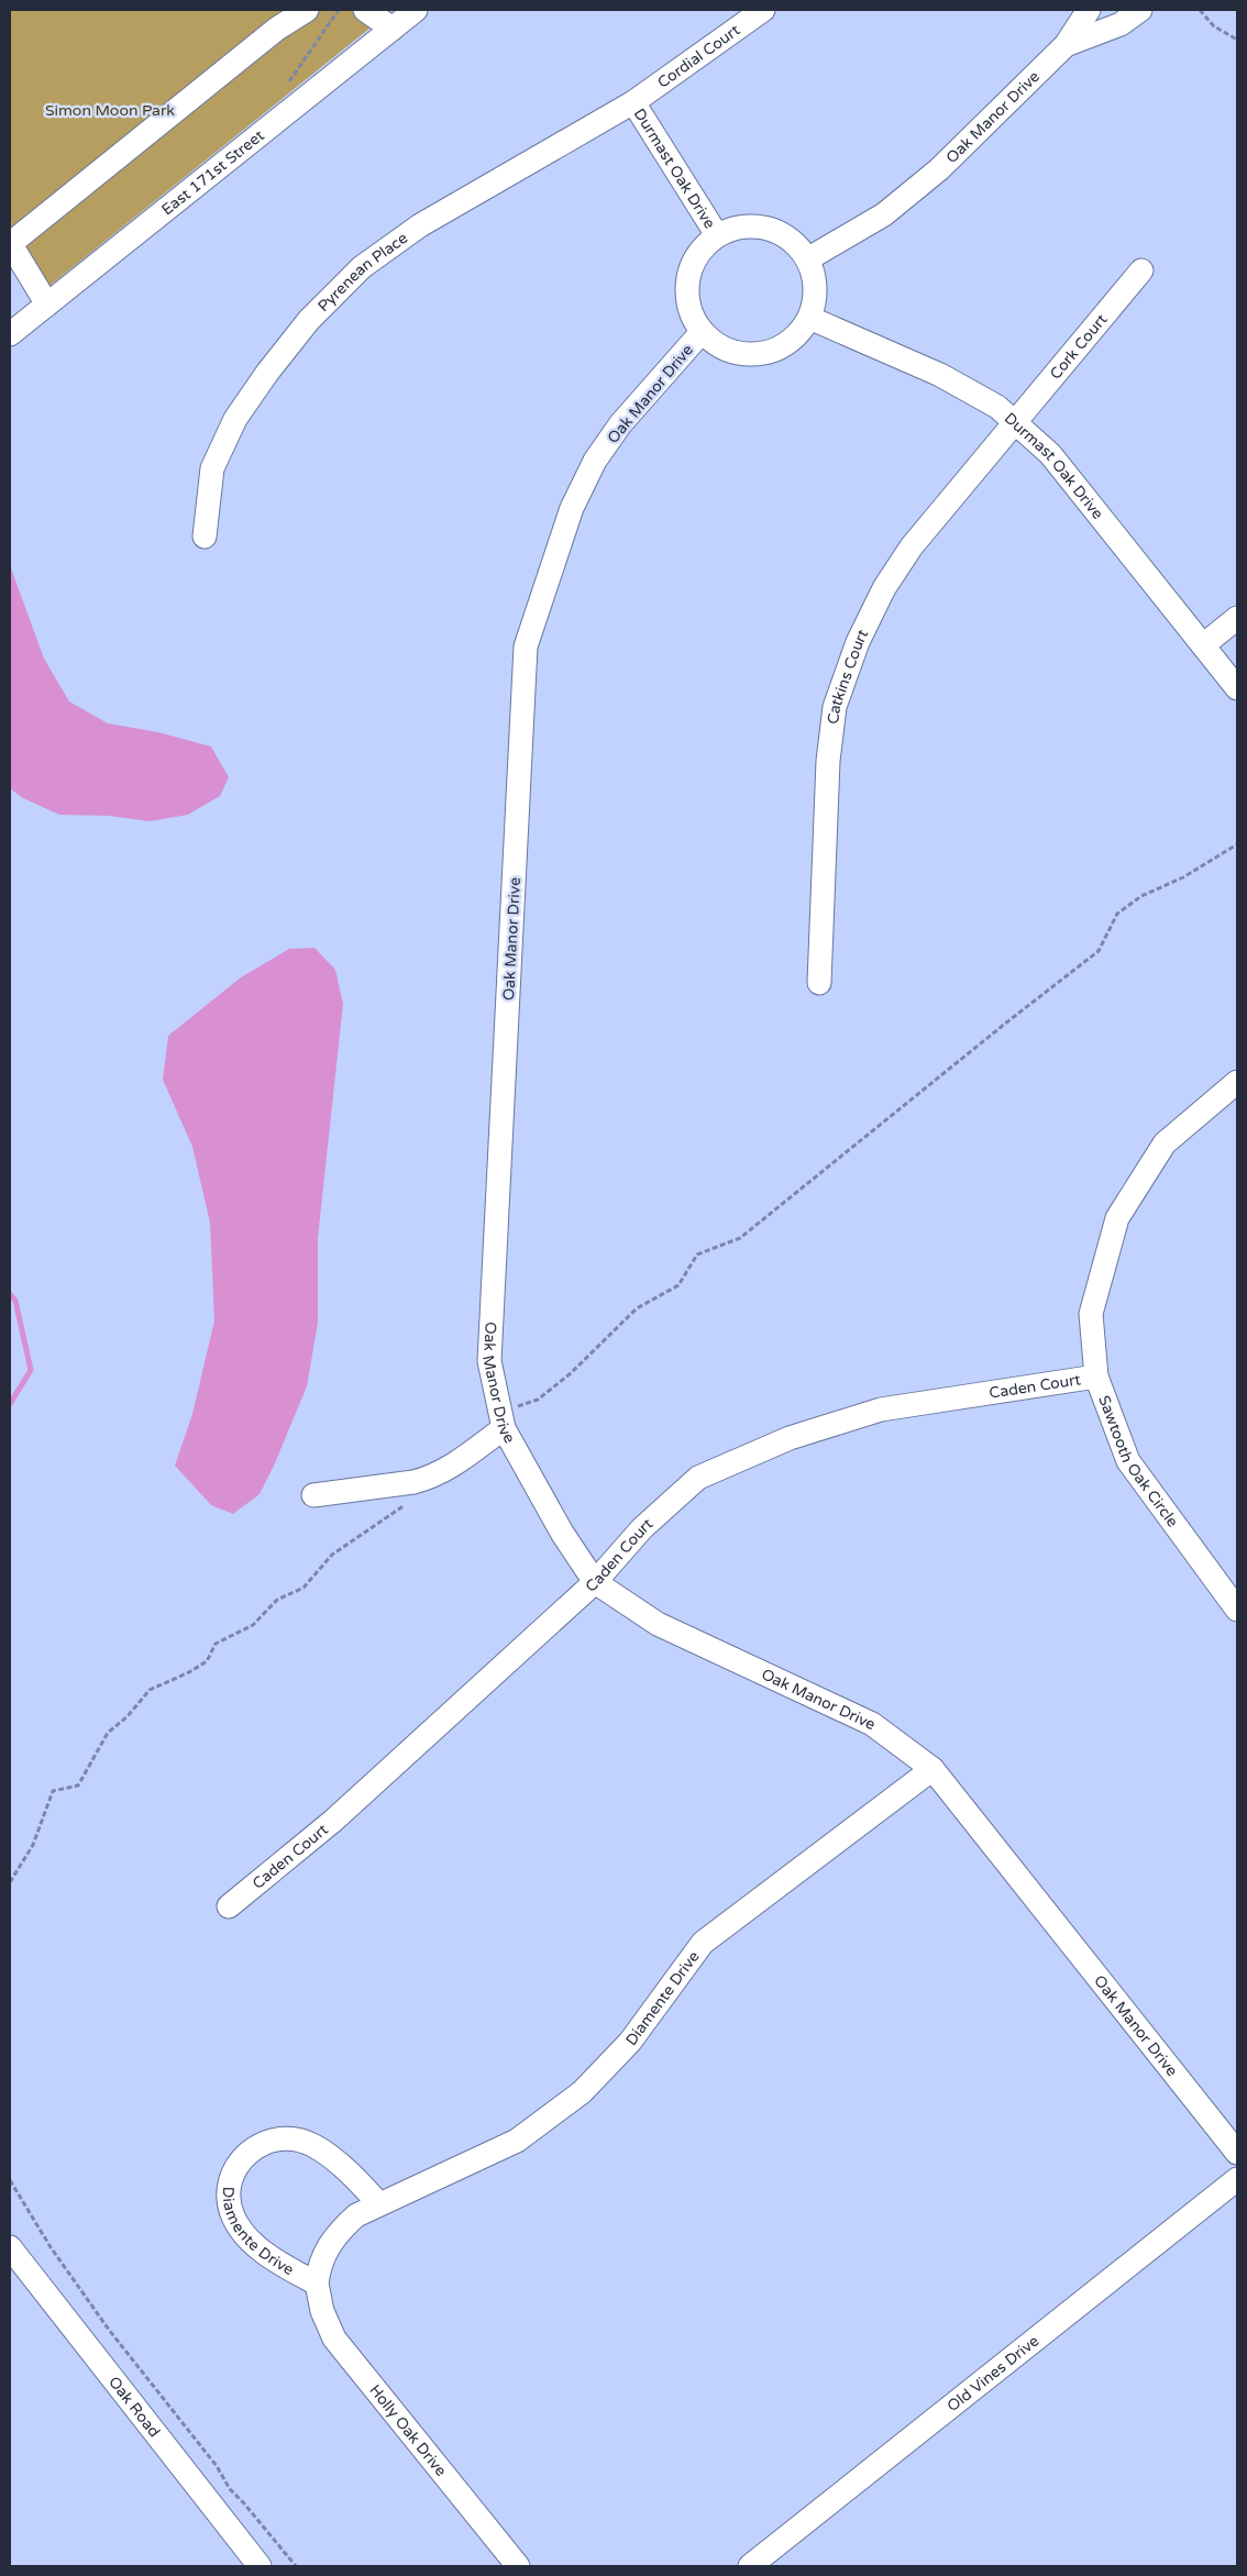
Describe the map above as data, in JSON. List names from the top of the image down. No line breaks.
{"streets":{"street":["Cordial Court","Oak Manor Drive","Durmast Oak Drive","East 171st Street","Pyrenean Place","Cork Court","Catkins Court","Caden Court","Sawtooth Oak Circle","Diamente Drive","Old Vines Drive","Oak Road","Holly Oak Drive"]},"crossings":[["Cordial Court","Durmast Oak Drive"],["Cordial Court","Pyrenean Place"],["Oak Manor Drive","Durmast Oak Drive"],["Oak Manor Drive","Caden Court"],["Oak Manor Drive","Diamente Drive"],["Durmast Oak Drive","Pyrenean Place"],["Durmast Oak Drive","Cork Court"],["Durmast Oak Drive","Catkins Court"],["Cork Court","Catkins Court"],["Caden Court","Sawtooth Oak Circle"],["Diamente Drive","Holly Oak Drive"]],"parks":["Simon Moon Park"]}
